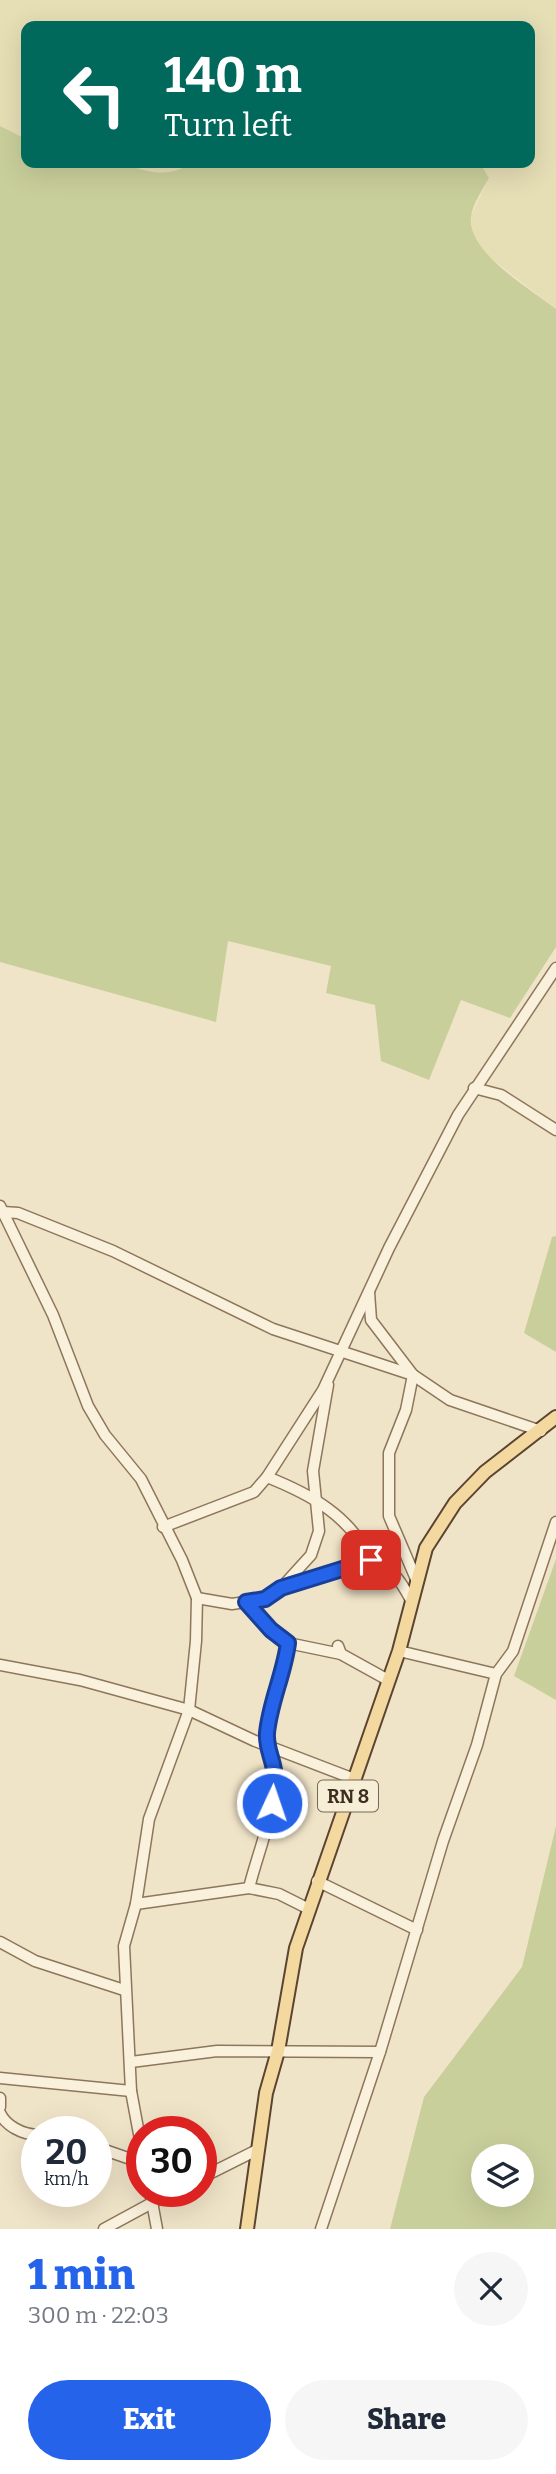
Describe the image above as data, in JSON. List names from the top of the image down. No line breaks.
{"streets":{"main road":["RN 8"]},"page":{"turn":["140 m","Turn left"],"speed":"20 km/h","limit":"30","heading":["1 min","300 m · 22:03"],"buttons":["Exit","Share"]}}
